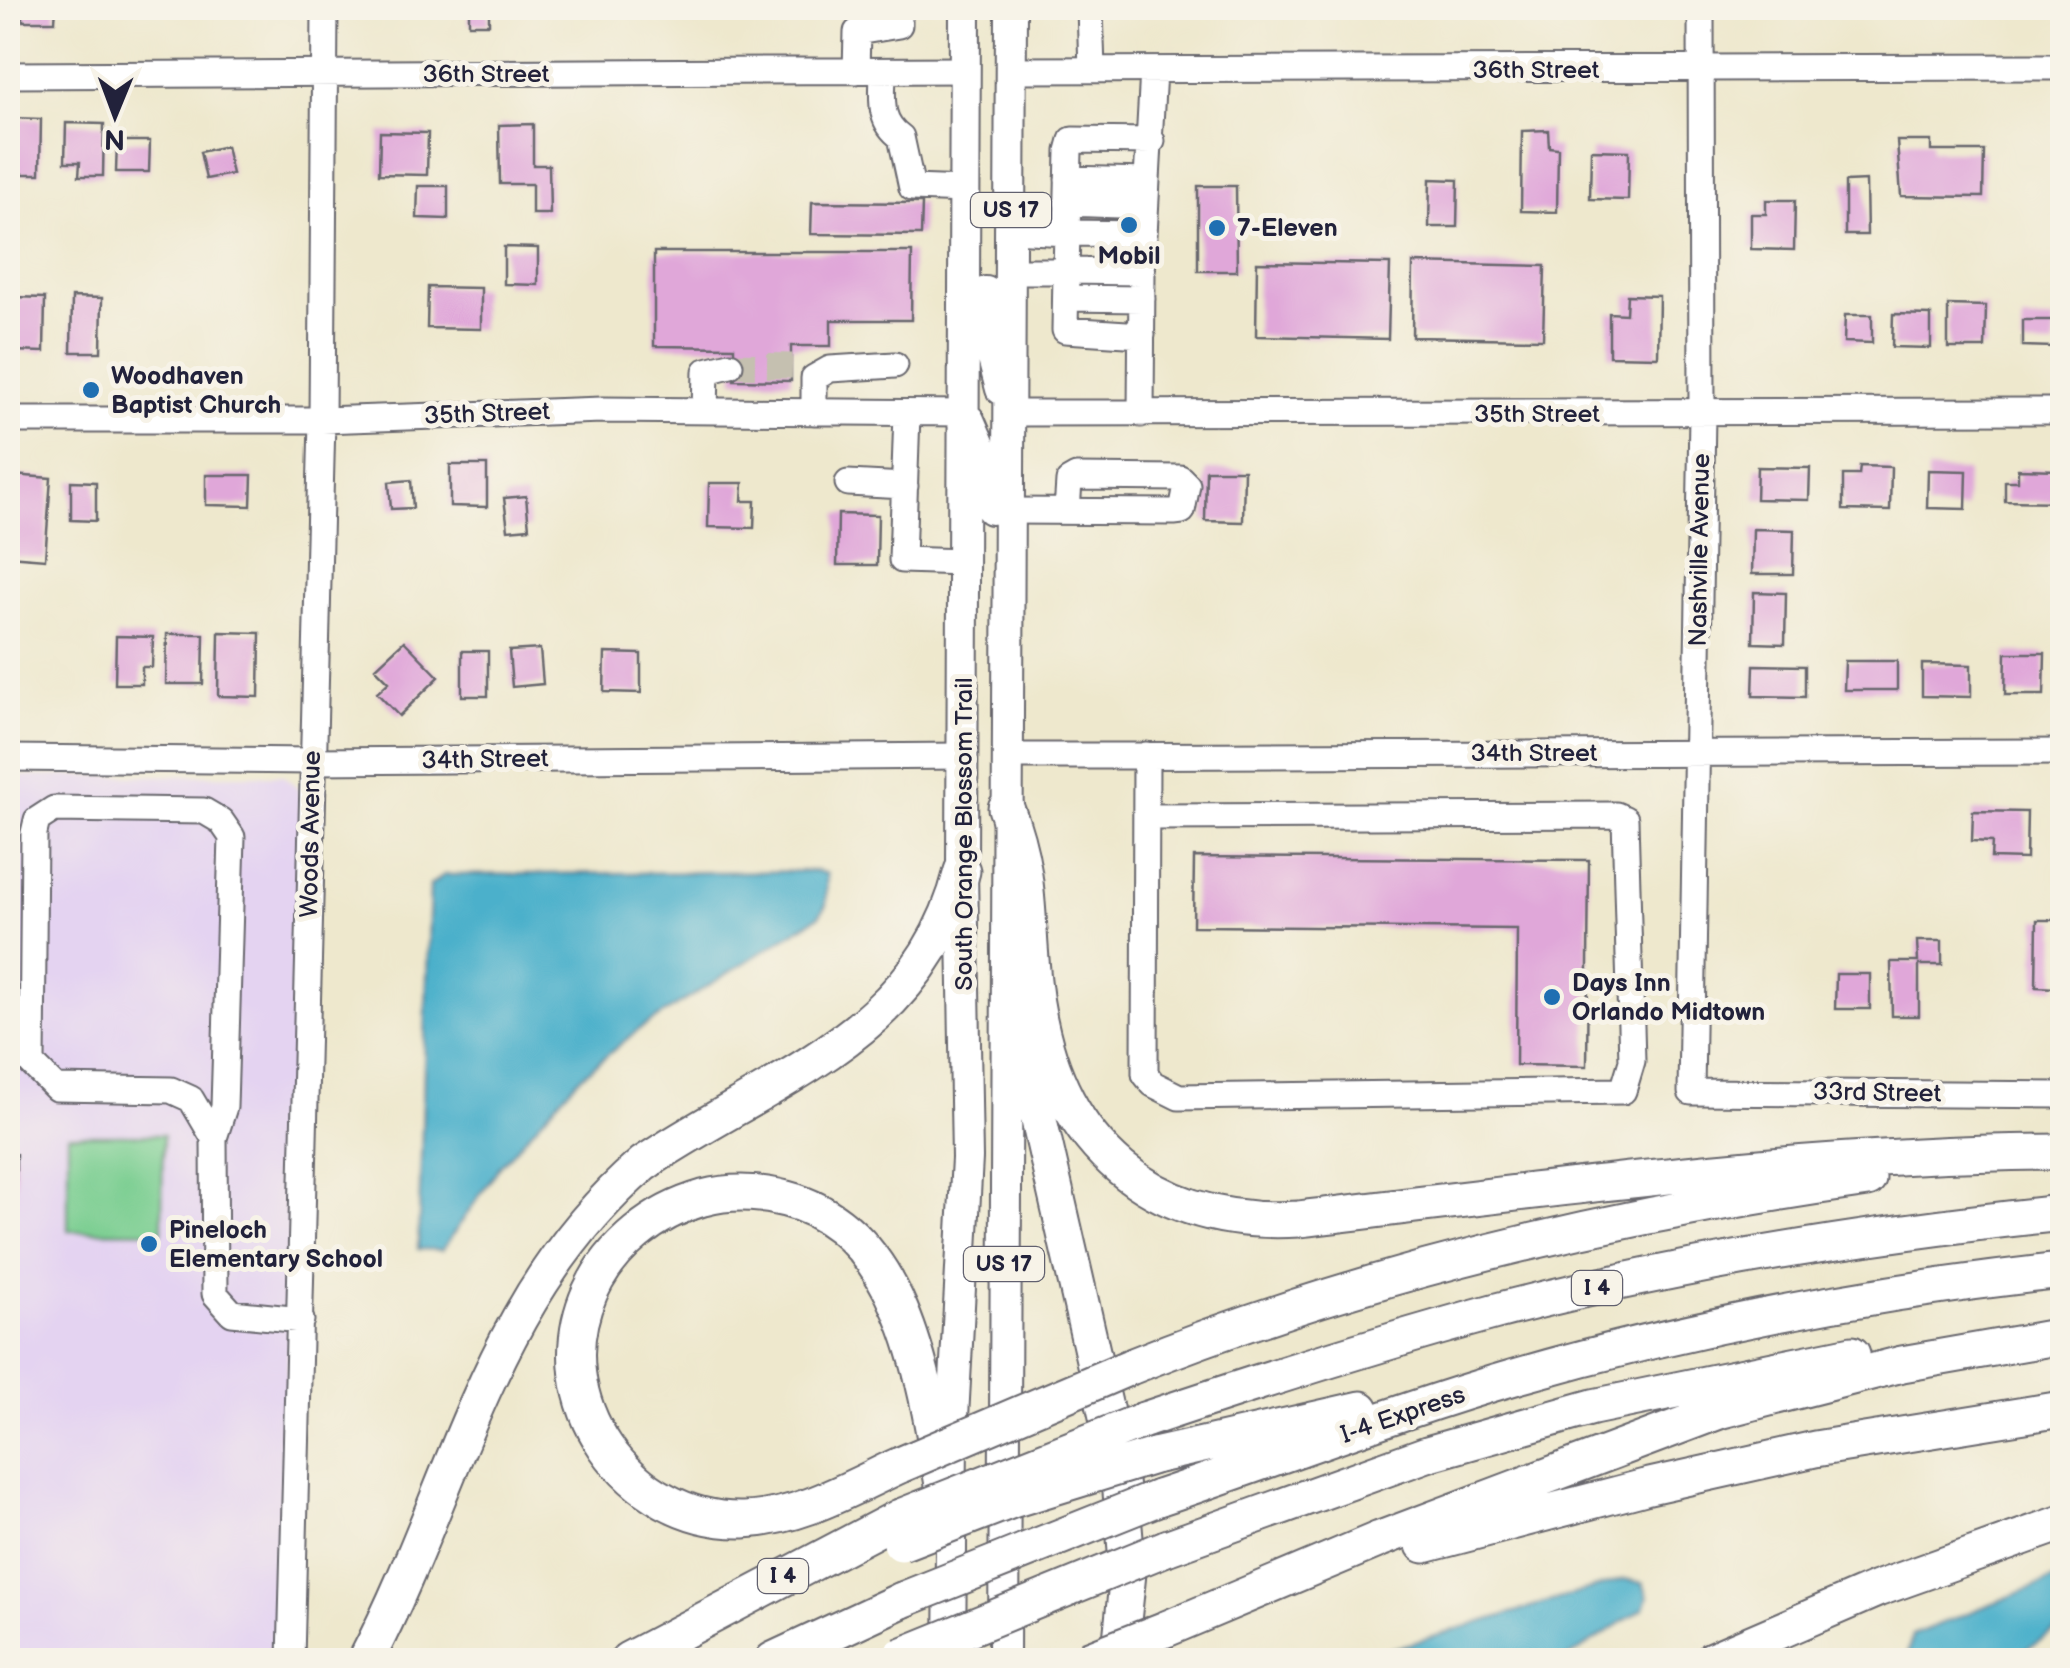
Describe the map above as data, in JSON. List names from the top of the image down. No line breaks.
{"streets":{"highway":["I 4","I-4 Express"],"main road":["US 17","South Orange Blossom Trail"],"street":["36th Street","35th Street","Nashville Avenue","34th Street","Woods Avenue","33rd Street"]},"crossings":[["36th Street","Nashville Avenue"],["36th Street","Woods Avenue"],["36th Street","South Orange Blossom Trail"],["35th Street","Nashville Avenue"],["35th Street","Woods Avenue"],["35th Street","South Orange Blossom Trail"],["Nashville Avenue","34th Street"],["Nashville Avenue","33rd Street"],["34th Street","Woods Avenue"],["34th Street","South Orange Blossom Trail"]],"places":["Mobil","7-Eleven","Woodhaven Baptist Church","Days Inn Orlando Midtown","Pineloch Elementary School"],"north":"bottom"}
